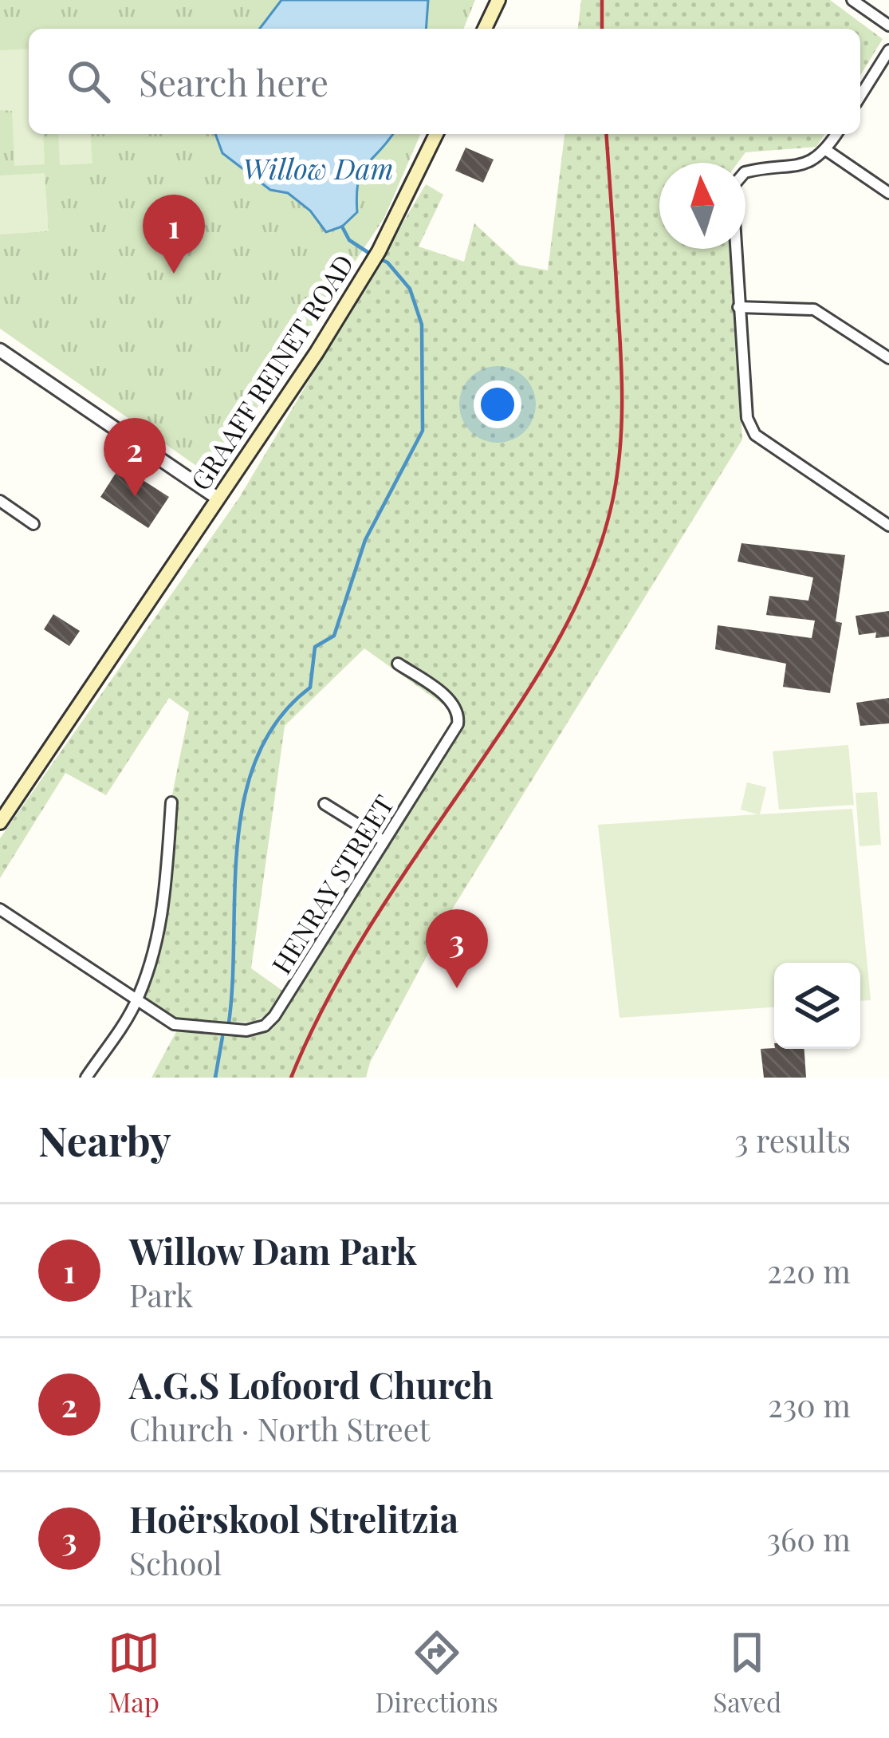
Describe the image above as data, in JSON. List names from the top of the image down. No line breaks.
{"streets":{"main road":["GRAAFF REINET ROAD"],"street":["HENRAY STREET"]},"water":["Willow Dam"],"north":"top","page":{"search":"Search here","pins":["1","2","3"],"heading":["Nearby","3 results"],"list":[{"mark":"1","name":"Willow Dam Park","note":"Park","value":"220 m"},{"mark":"2","name":"A.G.S Lofoord Church","note":"Church · North Street","value":"230 m"},{"mark":"3","name":"Hoërskool Strelitzia","note":"School","value":"360 m"}],"nav":["Map","Directions","Saved"]}}
